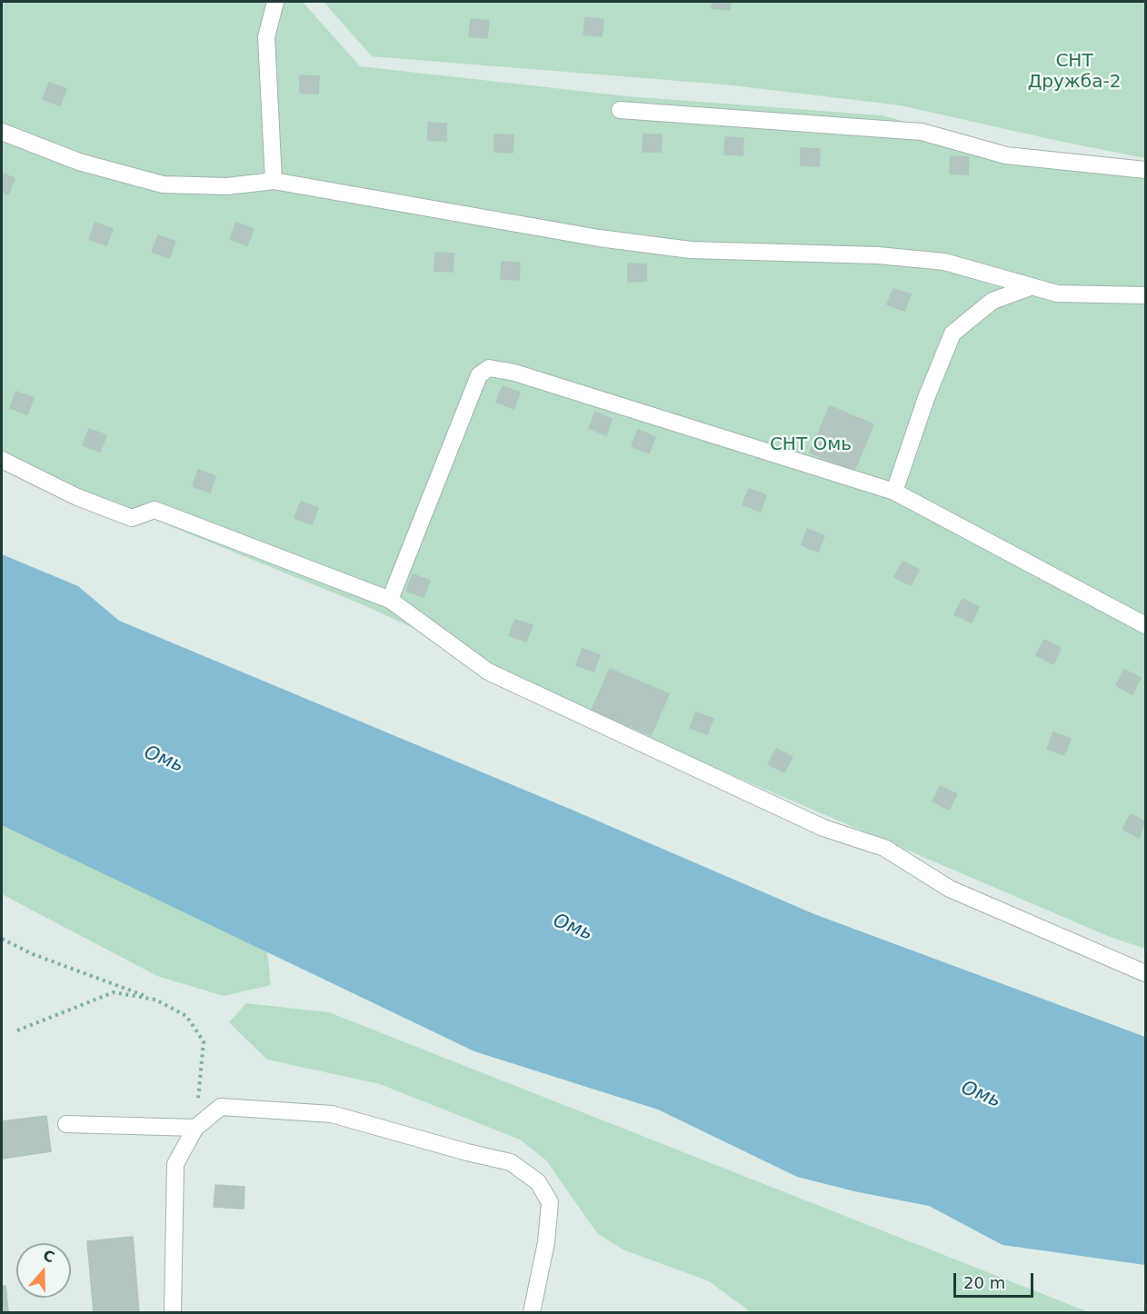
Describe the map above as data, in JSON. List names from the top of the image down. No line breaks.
{"water":["Омь"],"parks":["СНТ Дружба-2","СНТ Омь"],"scale_bar":"20 m","north":"top"}
